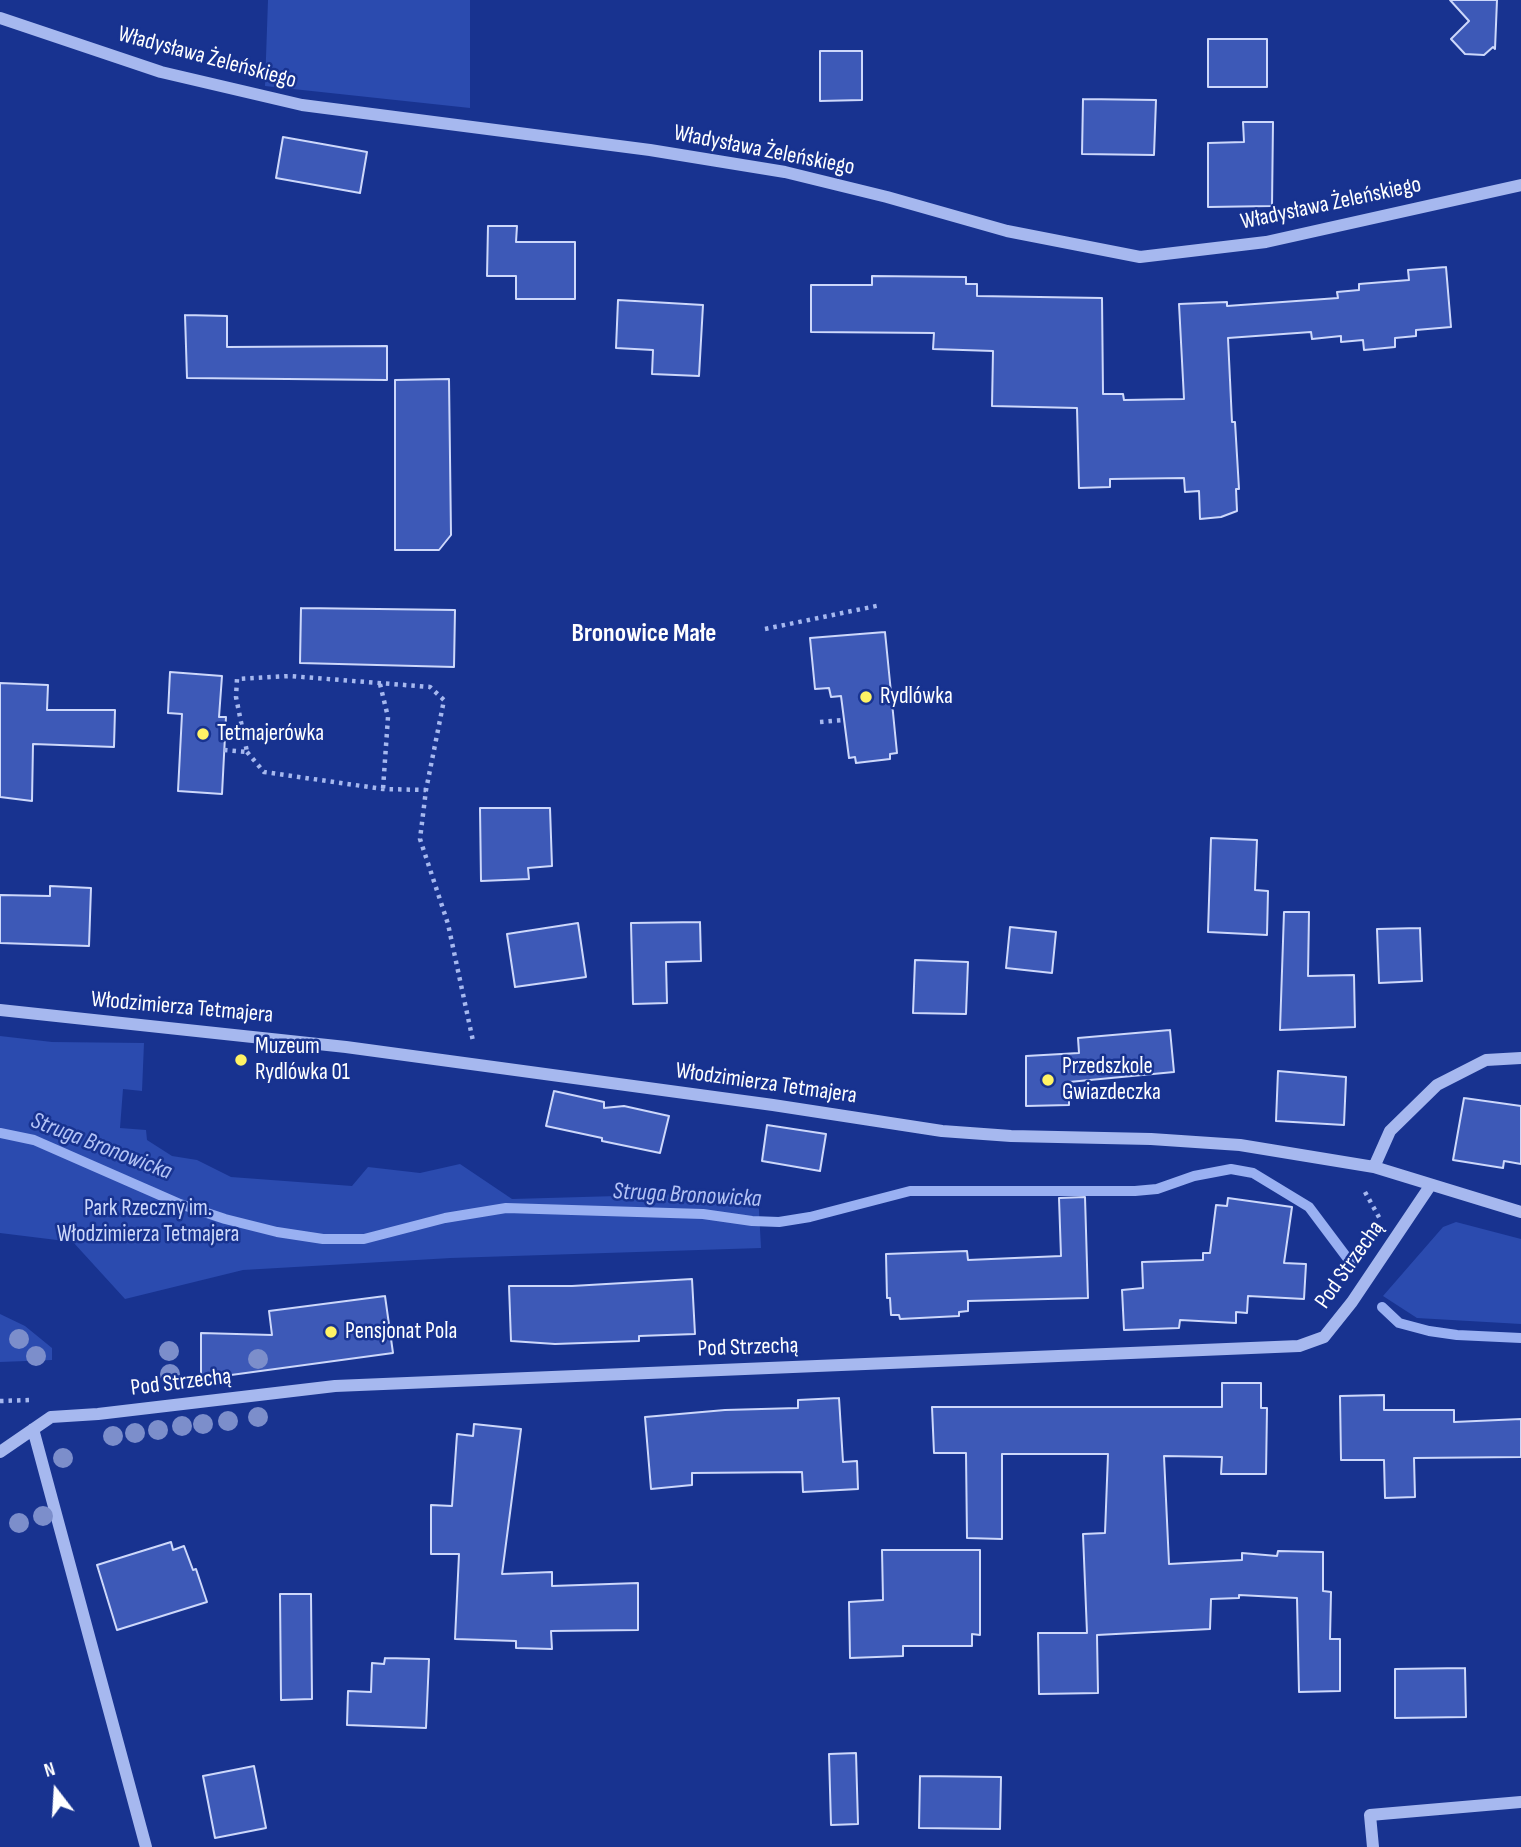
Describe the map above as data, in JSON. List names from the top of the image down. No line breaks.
{"streets":{"street":["Władysława Żeleńskiego","Włodzimierza Tetmajera","Pod Strzechą"]},"crossings":[["Włodzimierza Tetmajera","Pod Strzechą"]],"districts":["Bronowice Małe"],"water":["Struga Bronowicka"],"parks":["Park Rzeczny im. Włodzimierza Tetmajera"],"places":["Rydlówka","Tetmajerówka","Muzeum Rydlówka 01","Przedszkole Gwiazdeczka","Pensjonat Pola"],"north":"top"}
